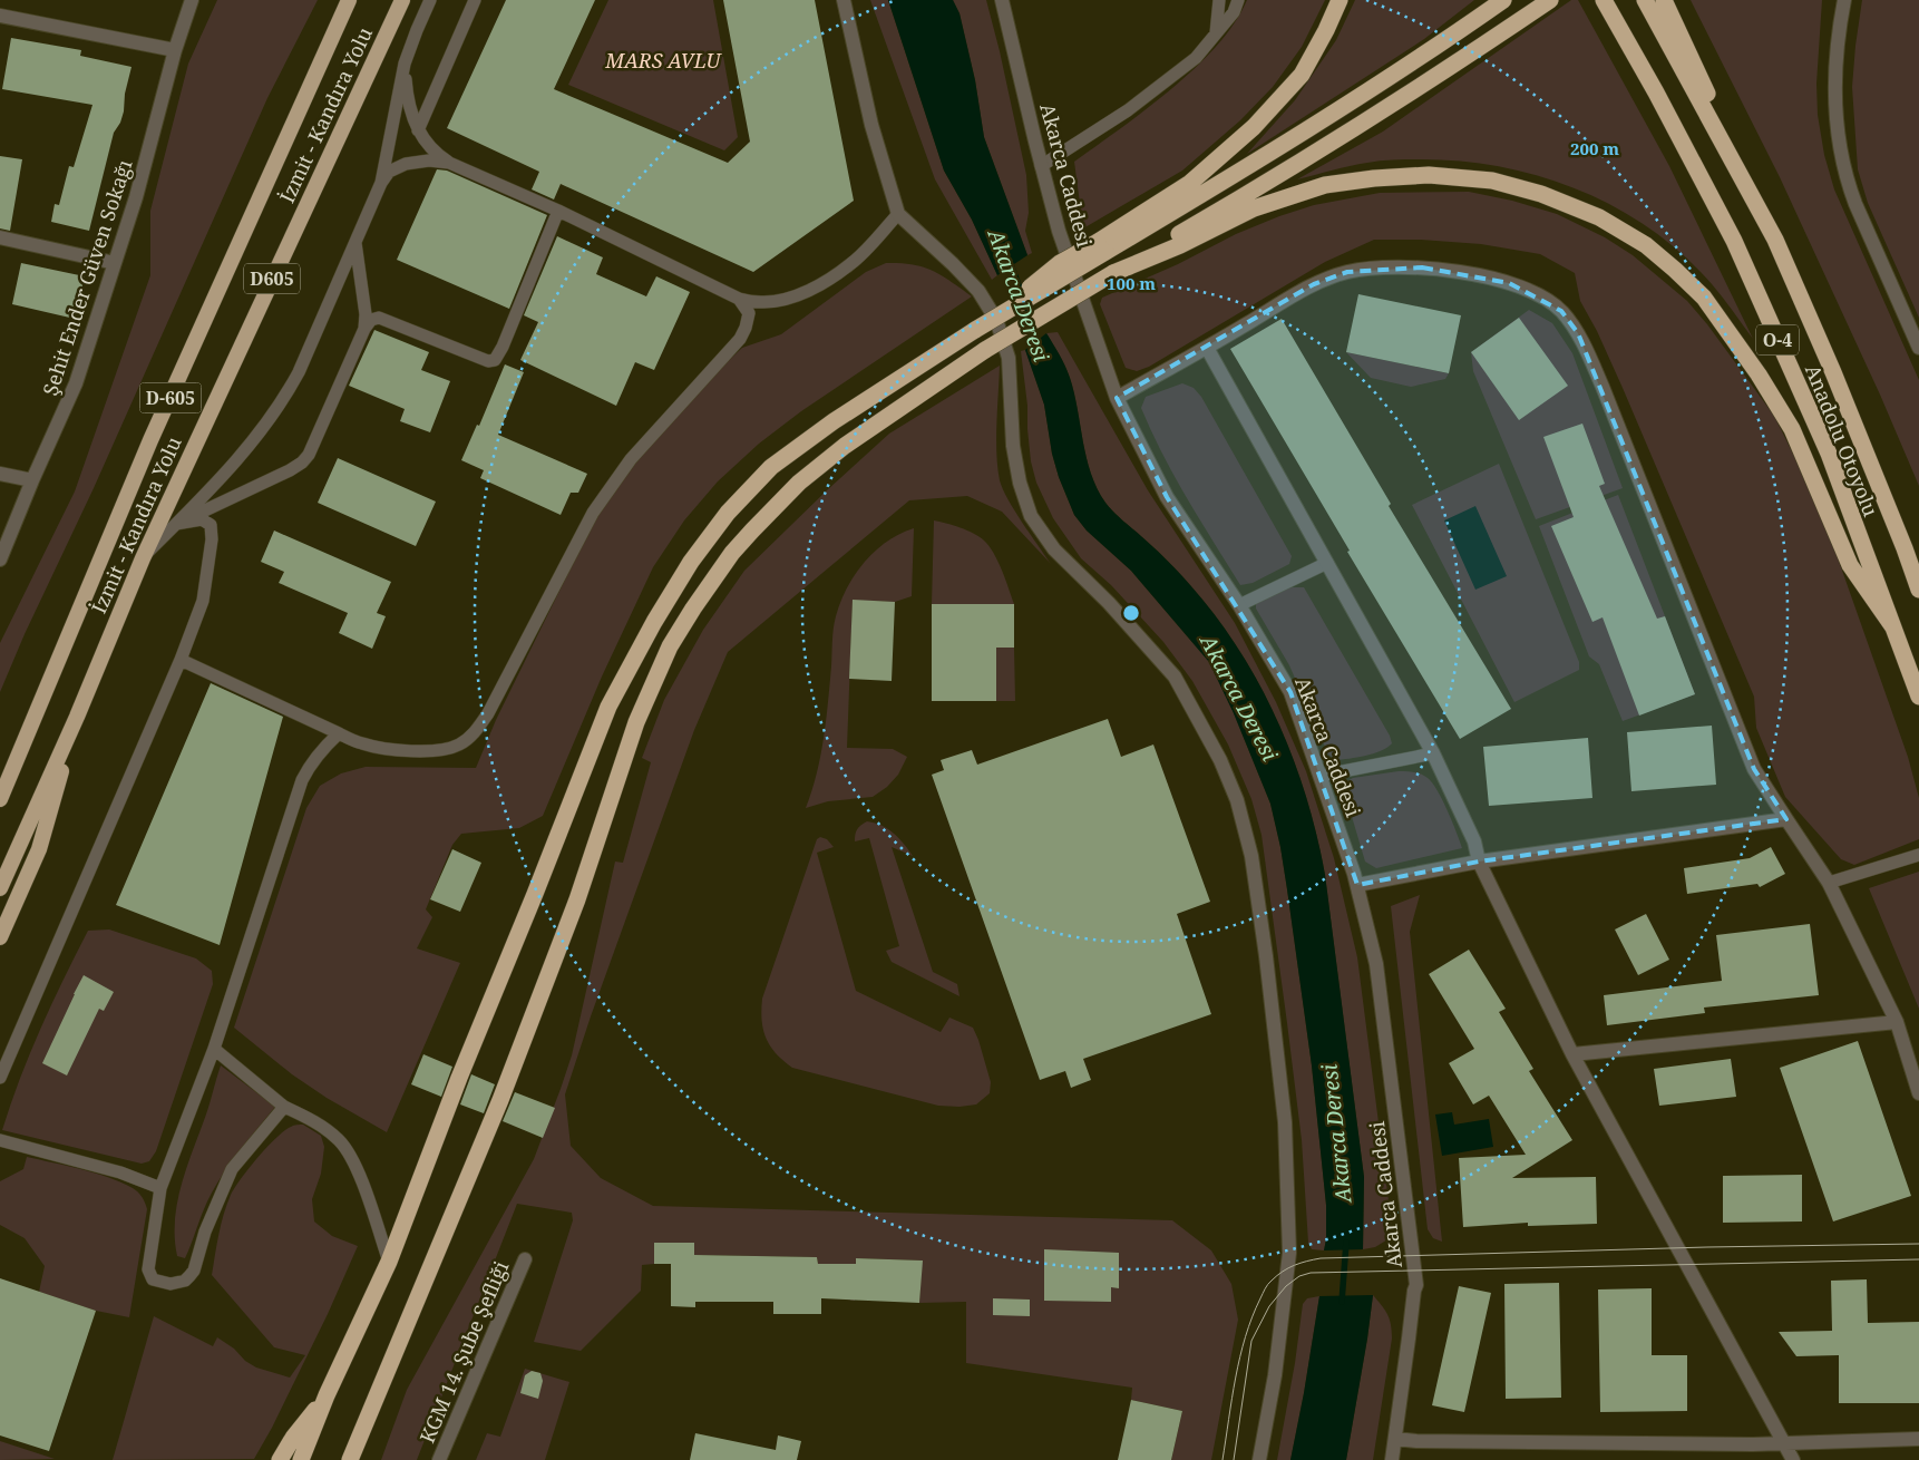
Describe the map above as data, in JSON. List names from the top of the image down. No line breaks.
{"streets":{"highway":["İzmit - Kandıra Yolu","D605","O-4","D-605","Anadolu Otoyolu"],"street":["Akarca Caddesi","Şehit Ender Güven Sokağı","KGM 14. Şube Şefliği"]},"water":["Akarca Deresi"],"parks":["MARS AVLU"],"rings":["200 m","100 m"]}
